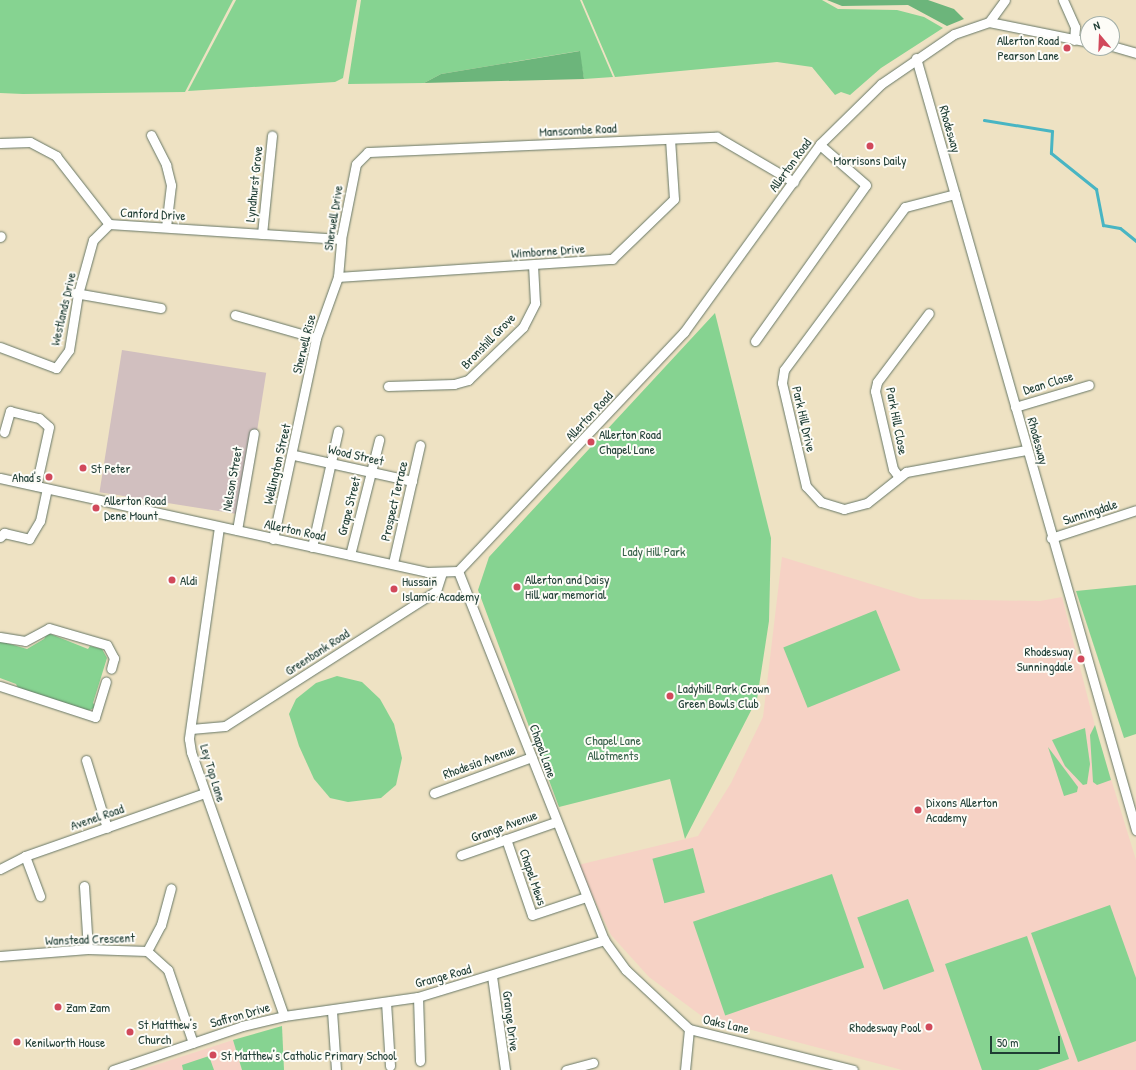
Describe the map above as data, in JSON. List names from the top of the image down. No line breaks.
{"streets":{"street":["Rhodesway","Manscombe Road","Allerton Road","Lyndhurst Grove","Canford Drive","Sherwell Drive","Wimborne Drive","Westlands Drive","Bronshill Grove","Sherwell Rise","Dean Close","Park Hill Drive","Park Hill Close","Wood Street","Wellington Street","Nelson Street","Prospect Terrace","Grape Street","Sunningdale","Greenbank Road","Chapel Lane","Rhodesia Avenue","Ley Top Lane","Avenel Road","Grange Avenue","Chapel Mews","Wanstead Crescent","Grange Road","Saffron Drive","Grange Drive","Oaks Lane"]},"crossings":[["Rhodesway","Allerton Road"],["Rhodesway","Dean Close"],["Rhodesway","Park Hill Drive"],["Rhodesway","Sunningdale"],["Manscombe Road","Allerton Road"],["Manscombe Road","Sherwell Drive"],["Manscombe Road","Wimborne Drive"],["Allerton Road","Wellington Street"],["Allerton Road","Nelson Street"],["Allerton Road","Prospect Terrace"],["Allerton Road","Grape Street"],["Allerton Road","Greenbank Road"],["Allerton Road","Chapel Lane"],["Allerton Road","Ley Top Lane"],["Lyndhurst Grove","Canford Drive"],["Canford Drive","Sherwell Drive"],["Canford Drive","Westlands Drive"],["Sherwell Drive","Wimborne Drive"],["Sherwell Drive","Sherwell Rise"],["Wimborne Drive","Bronshill Grove"],["Wimborne Drive","Sherwell Rise"],["Sherwell Rise","Wellington Street"],["Park Hill Drive","Park Hill Close"],["Wood Street","Wellington Street"],["Wood Street","Prospect Terrace"],["Wood Street","Grape Street"],["Greenbank Road","Ley Top Lane"],["Chapel Lane","Rhodesia Avenue"],["Chapel Lane","Grange Avenue"],["Chapel Lane","Chapel Mews"],["Chapel Lane","Grange Road"],["Chapel Lane","Oaks Lane"],["Ley Top Lane","Avenel Road"],["Ley Top Lane","Grange Road"],["Ley Top Lane","Saffron Drive"],["Grange Avenue","Chapel Mews"],["Wanstead Crescent","Saffron Drive"],["Grange Road","Saffron Drive"],["Grange Road","Grange Drive"],["Grange Road","Oaks Lane"]],"parks":["Lady Hill Park","Chapel Lane Allotments"],"places":["Allerton Road Pearson Lane","Morrisons Daily","Allerton Road Chapel Lane","St Peter","Ahad's","Allerton Road Dene Mount","Aldi","Allerton and Daisy Hill war memorial","Hussain Islamic Academy","Rhodesway Sunningdale","Ladyhill Park Crown Green Bowls Club","Dixons Allerton Academy","Zam Zam","Rhodesway Pool","St Matthew's Church","Kenilworth House","St Matthew's Catholic Primary School"],"scale_bar":"50 m","north":"top"}
